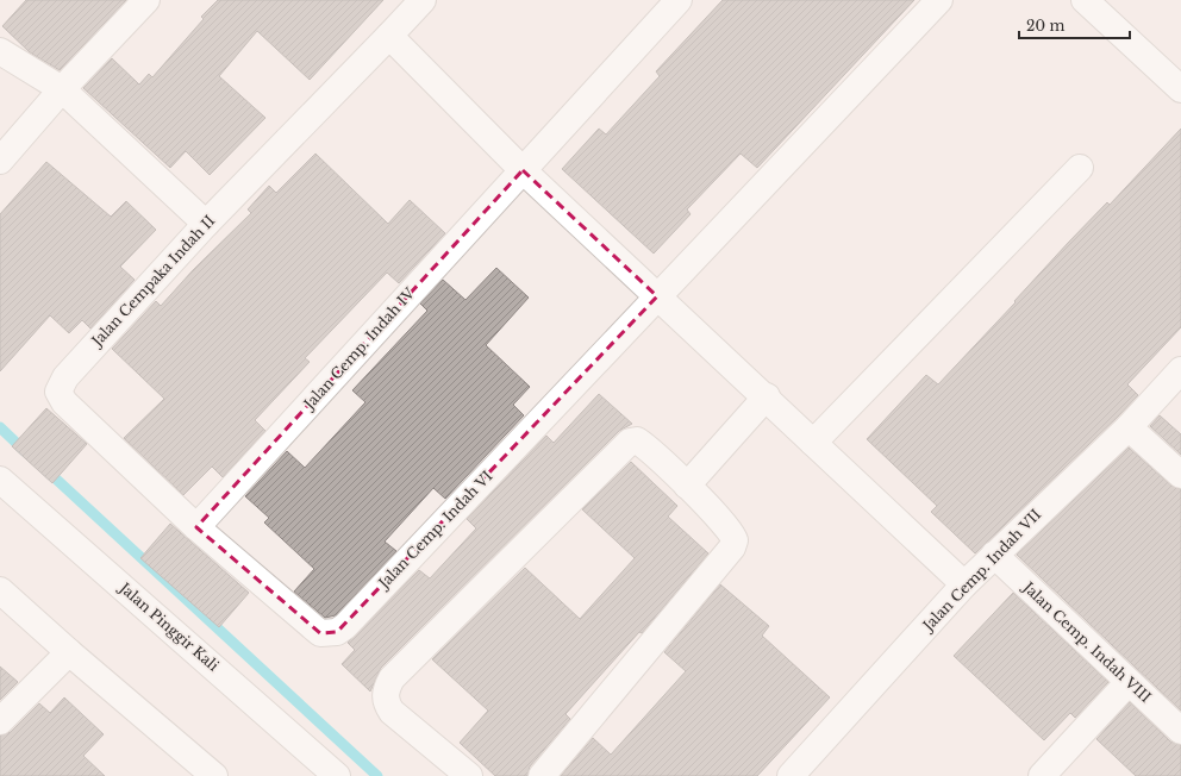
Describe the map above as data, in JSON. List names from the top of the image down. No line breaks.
{"streets":{"street":["Jalan Cempaka Indah II","Jalan Cemp. Indah IV","Jalan Cemp. Indah VI","Jalan Cemp. Indah VII","Jalan Pinggir Kali","Jalan Cemp. Indah VIII"]},"crossings":[["Jalan Cempaka Indah II","Jalan Cemp. Indah IV"],["Jalan Cempaka Indah II","Jalan Cemp. Indah VI"],["Jalan Cemp. Indah IV","Jalan Cemp. Indah VI"],["Jalan Cemp. Indah VII","Jalan Cemp. Indah VIII"]],"scale_bar":"20 m"}
